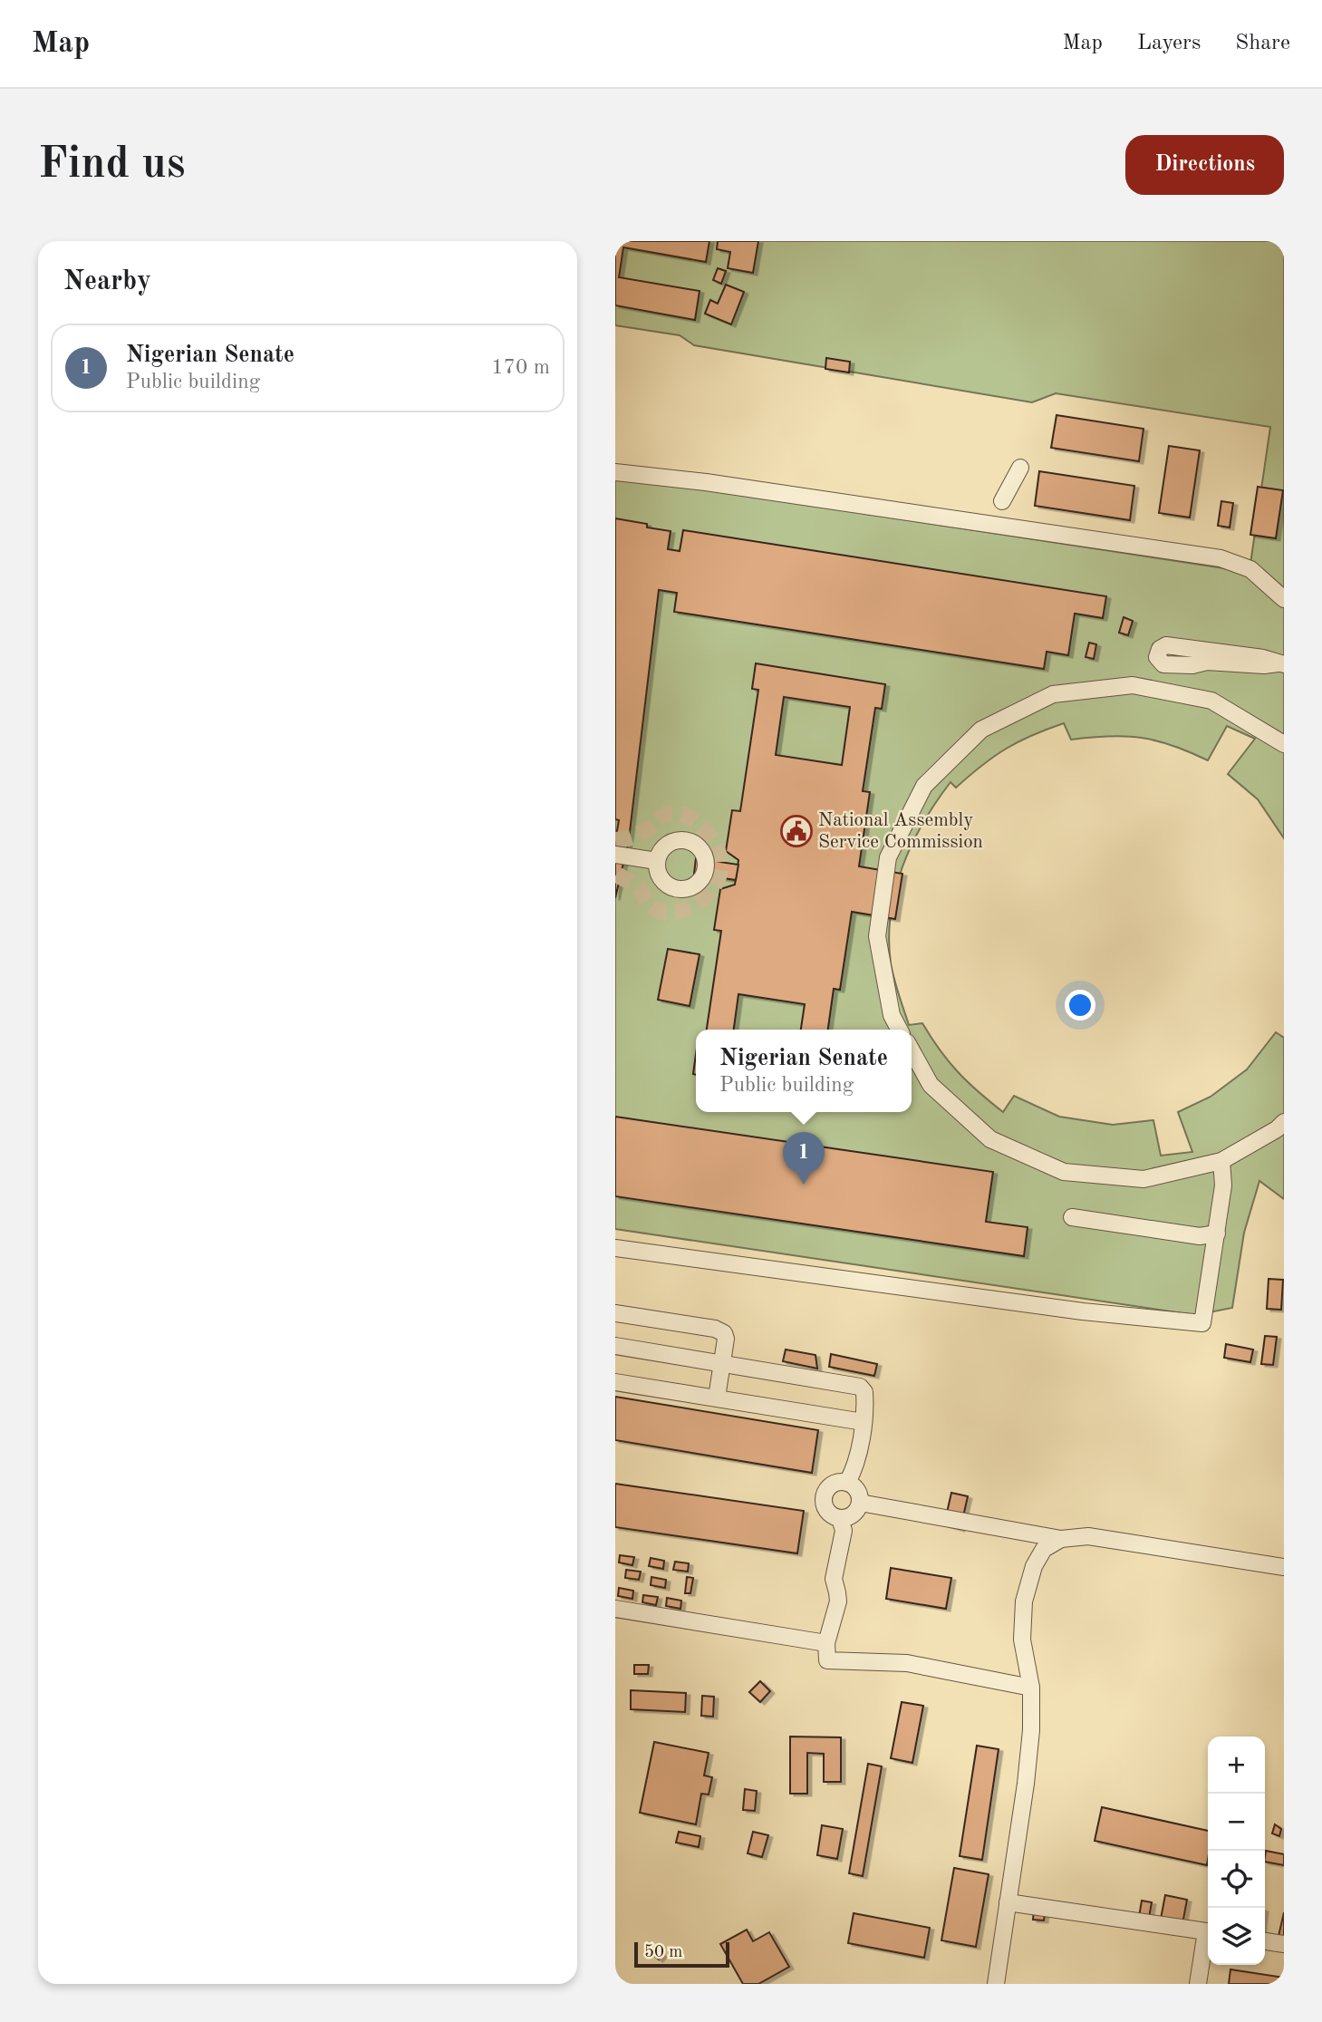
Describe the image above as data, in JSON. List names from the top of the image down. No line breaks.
{"places":{"public building":["National Assembly Service Commission"]},"scale_bar":"50 m","page":{"header":"Map","nav":["Map","Layers","Share"],"buttons":"Directions","title":"Find us","heading":"Nearby","list":[{"mark":"1","name":"Nigerian Senate","note":"Public building","value":"170 m"}],"popup":["Nigerian Senate","Public building"],"pins":"1","map_buttons":["+","−"],"scale":"50 m"}}
